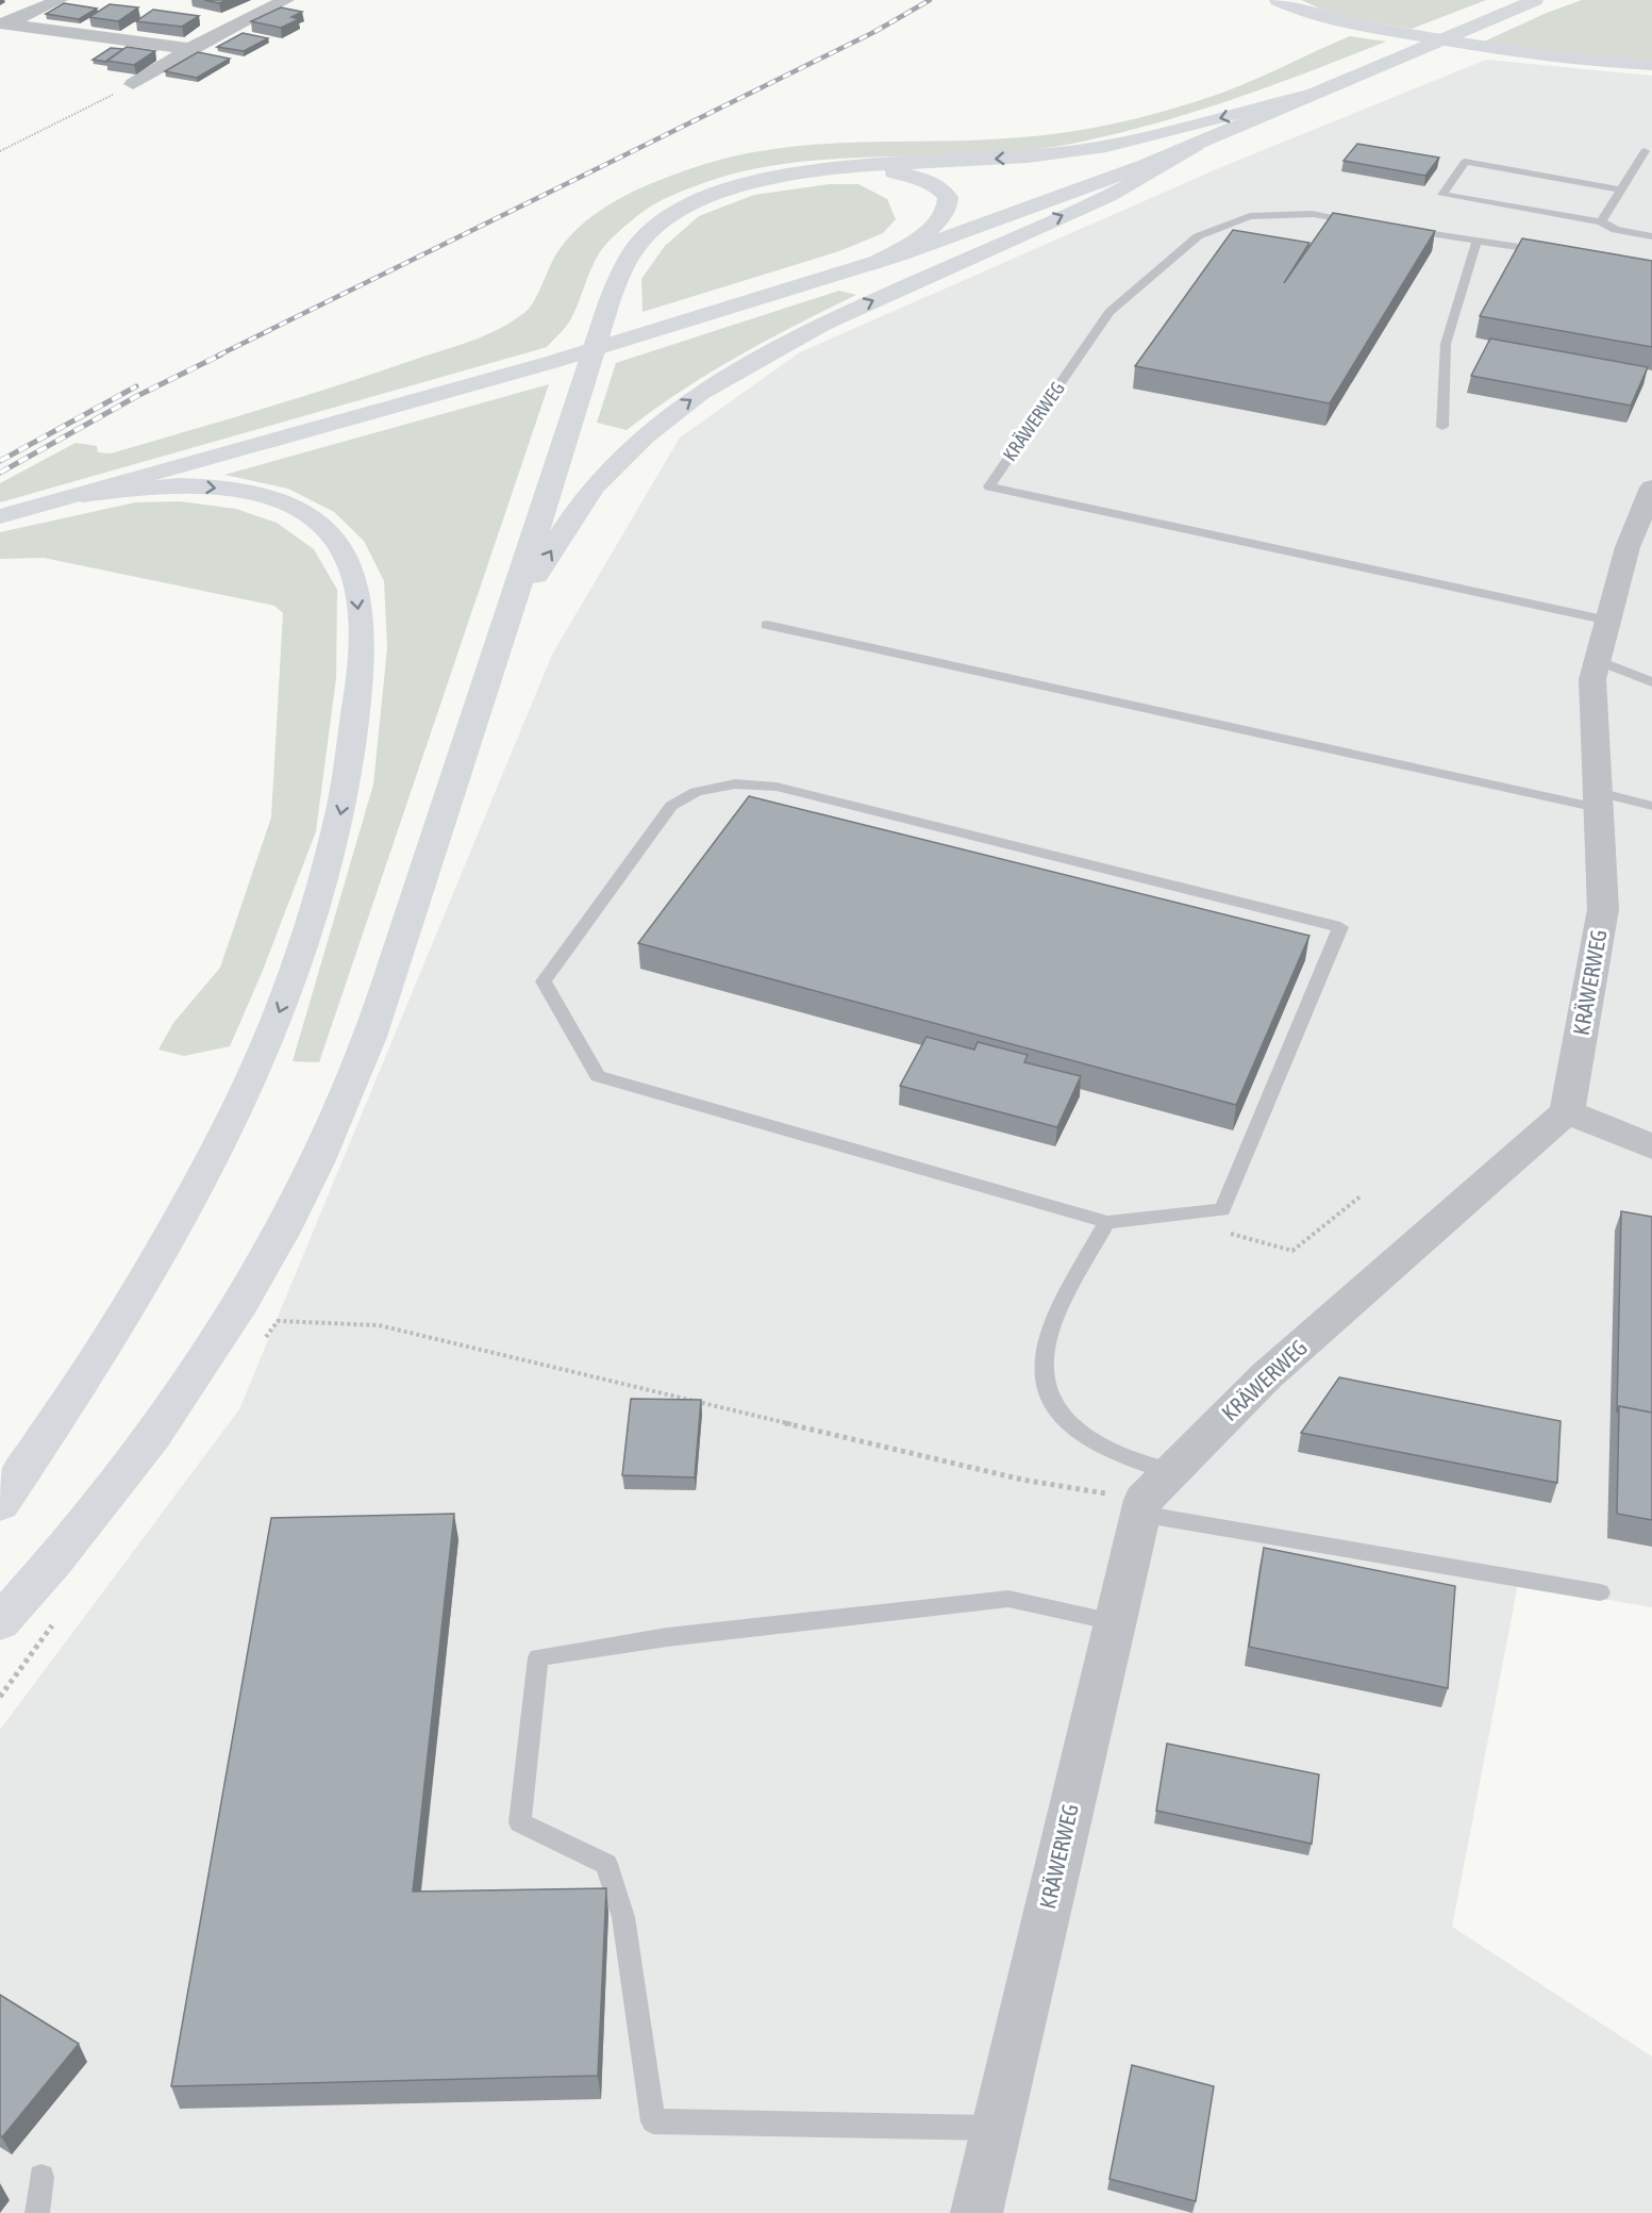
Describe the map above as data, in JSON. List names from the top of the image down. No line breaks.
{"streets":{"street":["KRÄWERWEG"]}}
